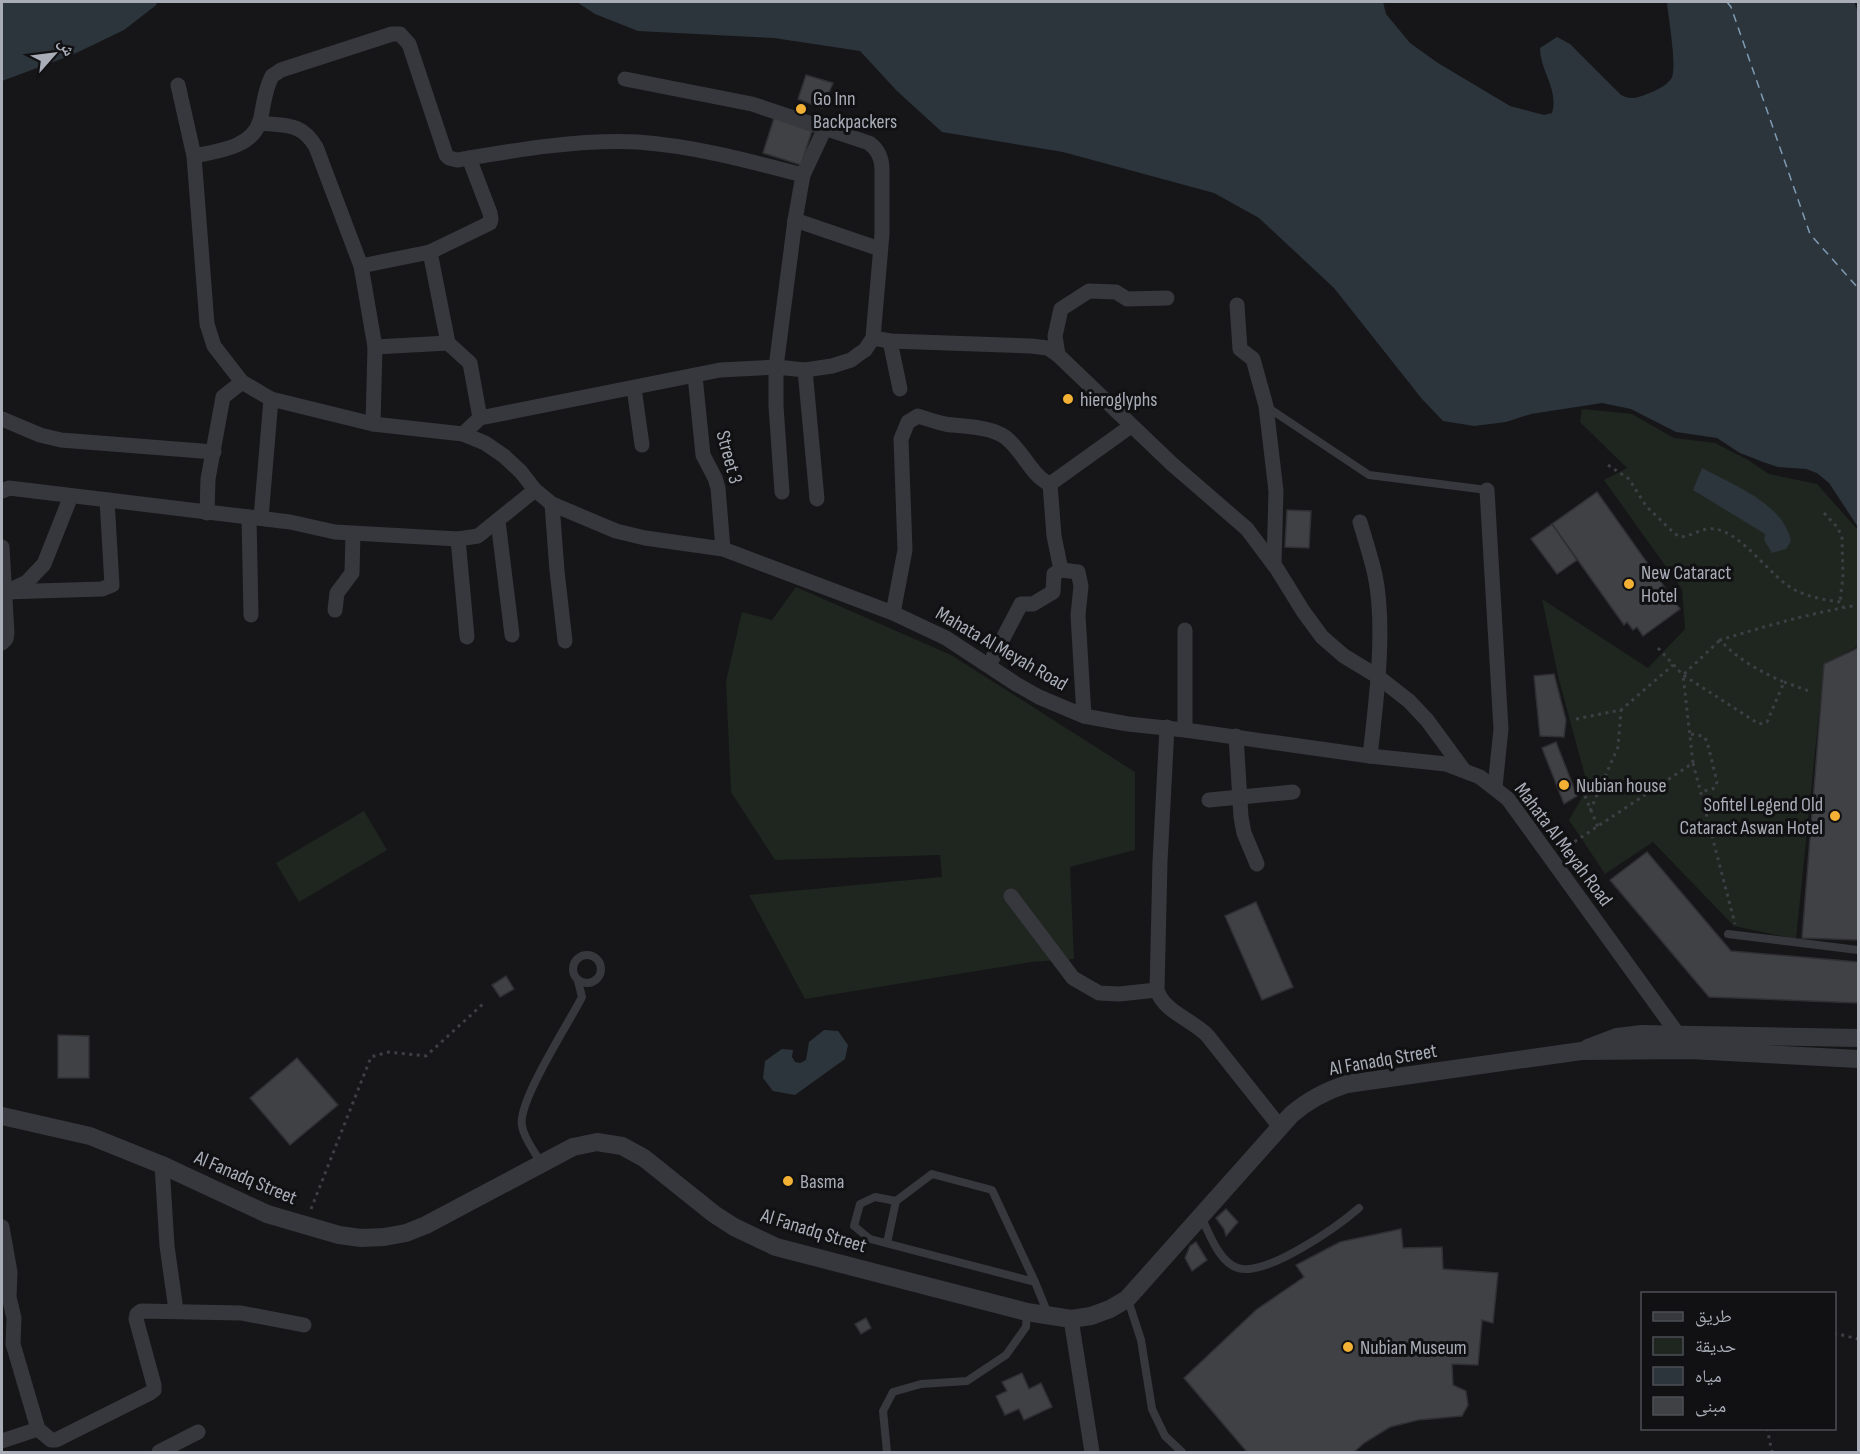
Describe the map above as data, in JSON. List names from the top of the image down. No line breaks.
{"streets":{"street":["Street 3","Mahata Al Meyah Road","Al Fanadq Street"]},"crossings":[["Street 3","Mahata Al Meyah Road"],["Mahata Al Meyah Road","Al Fanadq Street"]],"places":["Go Inn Backpackers","hieroglyphs","New Cataract Hotel","Nubian house","Sofitel Legend Old Cataract Aswan Hotel","Basma","Nubian Museum"],"legend":["طريق","حديقة","مياه","مبنى"],"north":"top right"}
